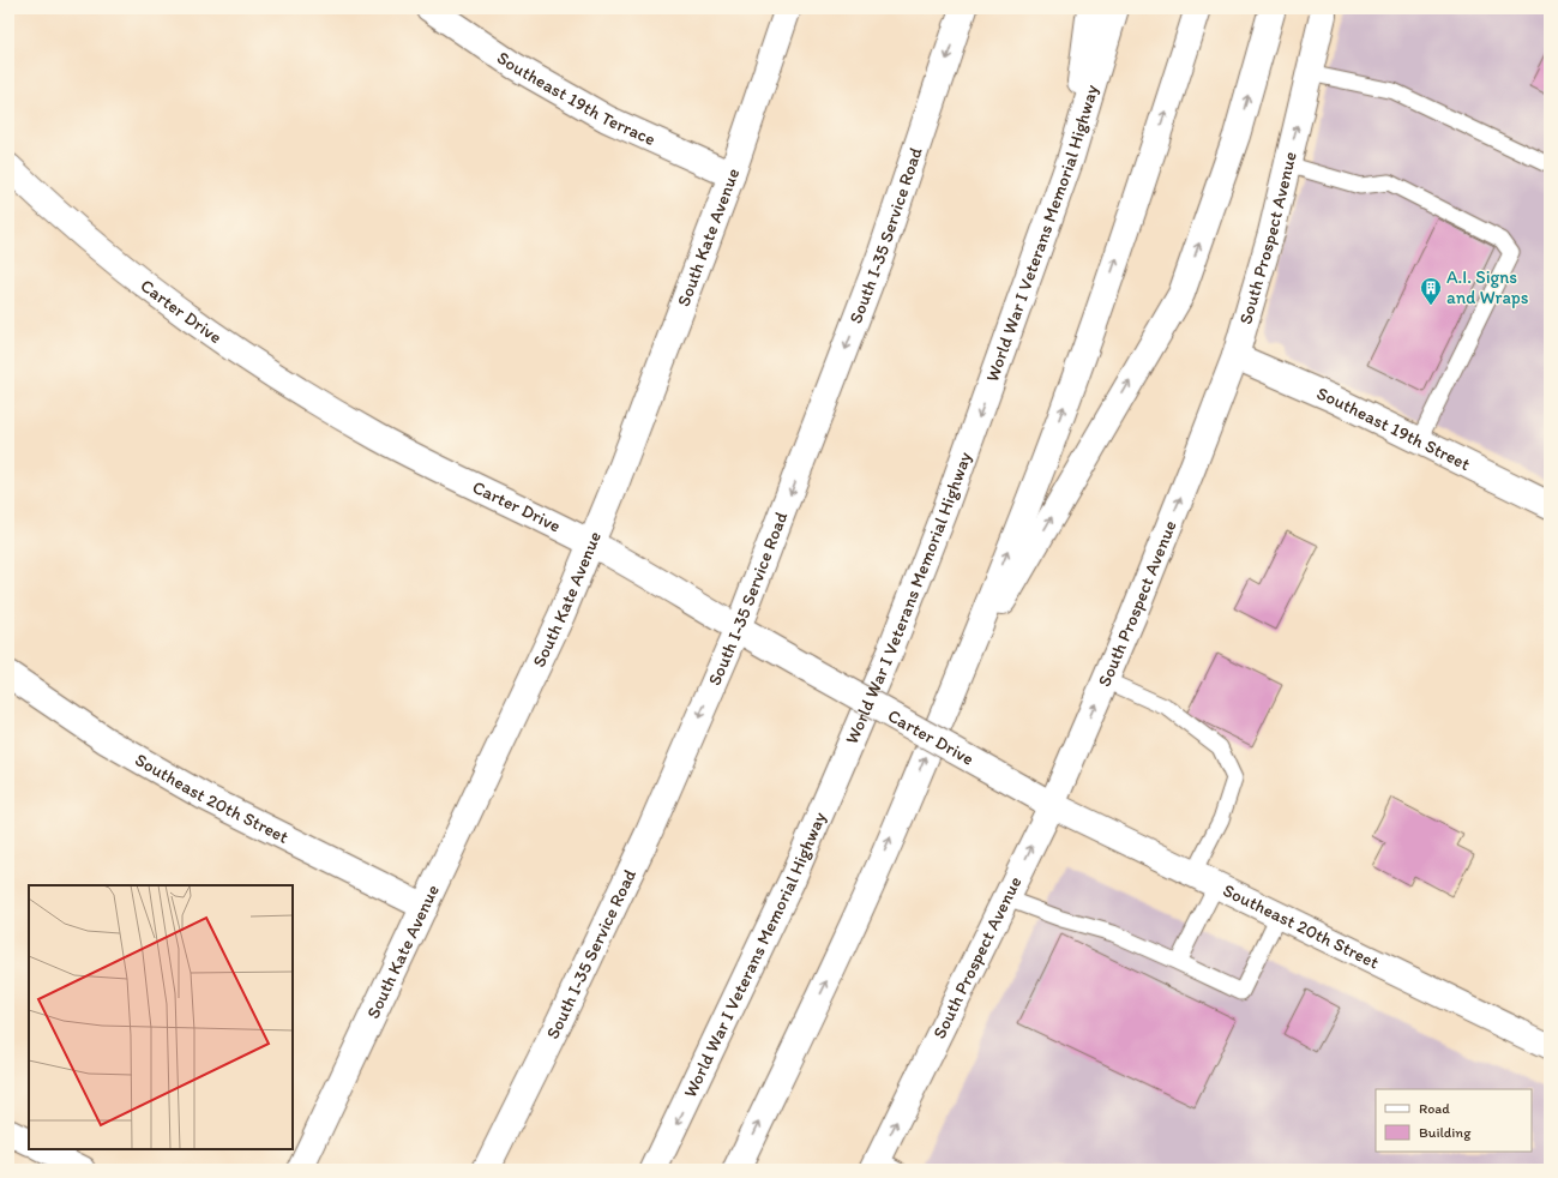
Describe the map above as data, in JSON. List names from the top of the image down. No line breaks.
{"streets":{"main road":["Southeast 19th Terrace","World War I Veterans Memorial Highway","South I-35 Service Road","South Kate Avenue","South Prospect Avenue","Carter Drive","Southeast 19th Street","Southeast 20th Street"]},"crossings":[["Southeast 19th Terrace","South Kate Avenue"],["South I-35 Service Road","Carter Drive"],["South Kate Avenue","Carter Drive"],["South Kate Avenue","Southeast 20th Street"],["South Prospect Avenue","Carter Drive"],["South Prospect Avenue","Southeast 19th Street"],["South Prospect Avenue","Southeast 20th Street"],["Carter Drive","Southeast 20th Street"]],"places":{"building":["A.I. Signs and Wraps"]},"legend":["Road","Building"]}
